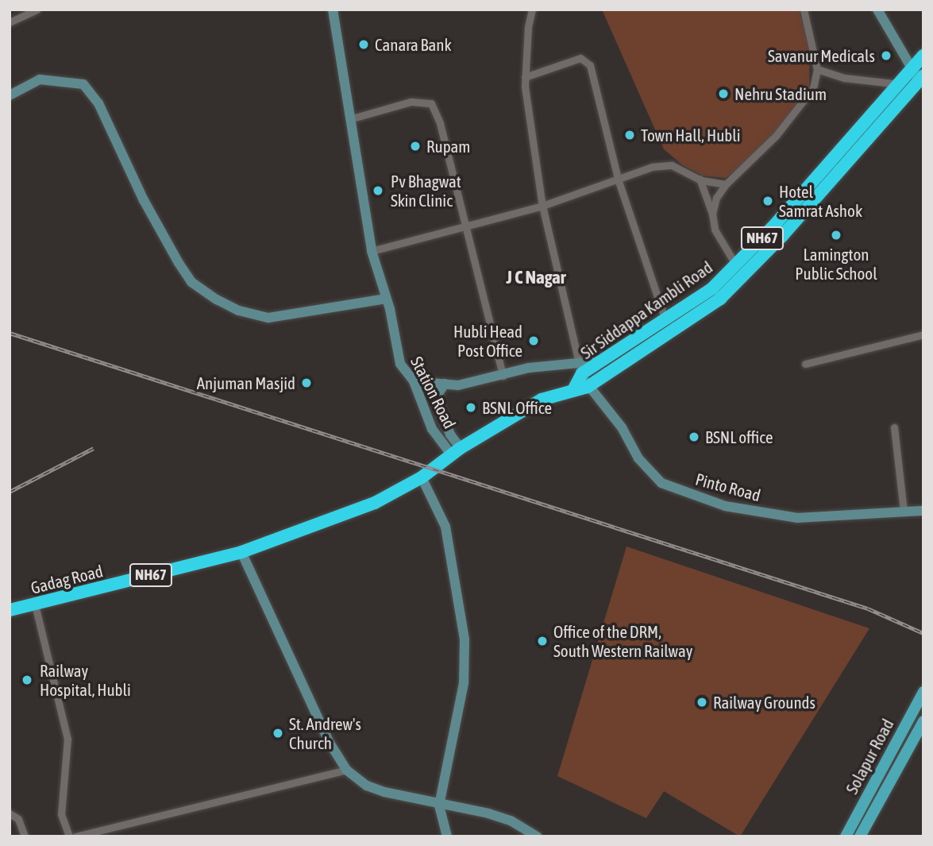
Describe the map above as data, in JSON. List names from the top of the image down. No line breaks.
{"streets":{"highway":["NH67","Sir Siddappa Kambli Road","Gadag Road"],"main road":["Solapur Road"],"street":["Station Road","Pinto Road"]},"crossings":[["NH67","Sir Siddappa Kambli Road"],["NH67","Station Road"],["NH67","Gadag Road"],["Sir Siddappa Kambli Road","Pinto Road"],["Station Road","Gadag Road"]],"districts":["J C Nagar"],"places":["Canara Bank","Savanur Medicals","Nehru Stadium","Town Hall, Hubli","Rupam","Pv Bhagwat Skin Clinic","Hotel Samrat Ashok","Lamington Public School","Hubli Head Post Office","Anjuman Masjid","BSNL Office","BSNL office","Office of the DRM, South Western Railway","Railway Hospital, Hubli","Railway Grounds","St. Andrew's Church"]}
